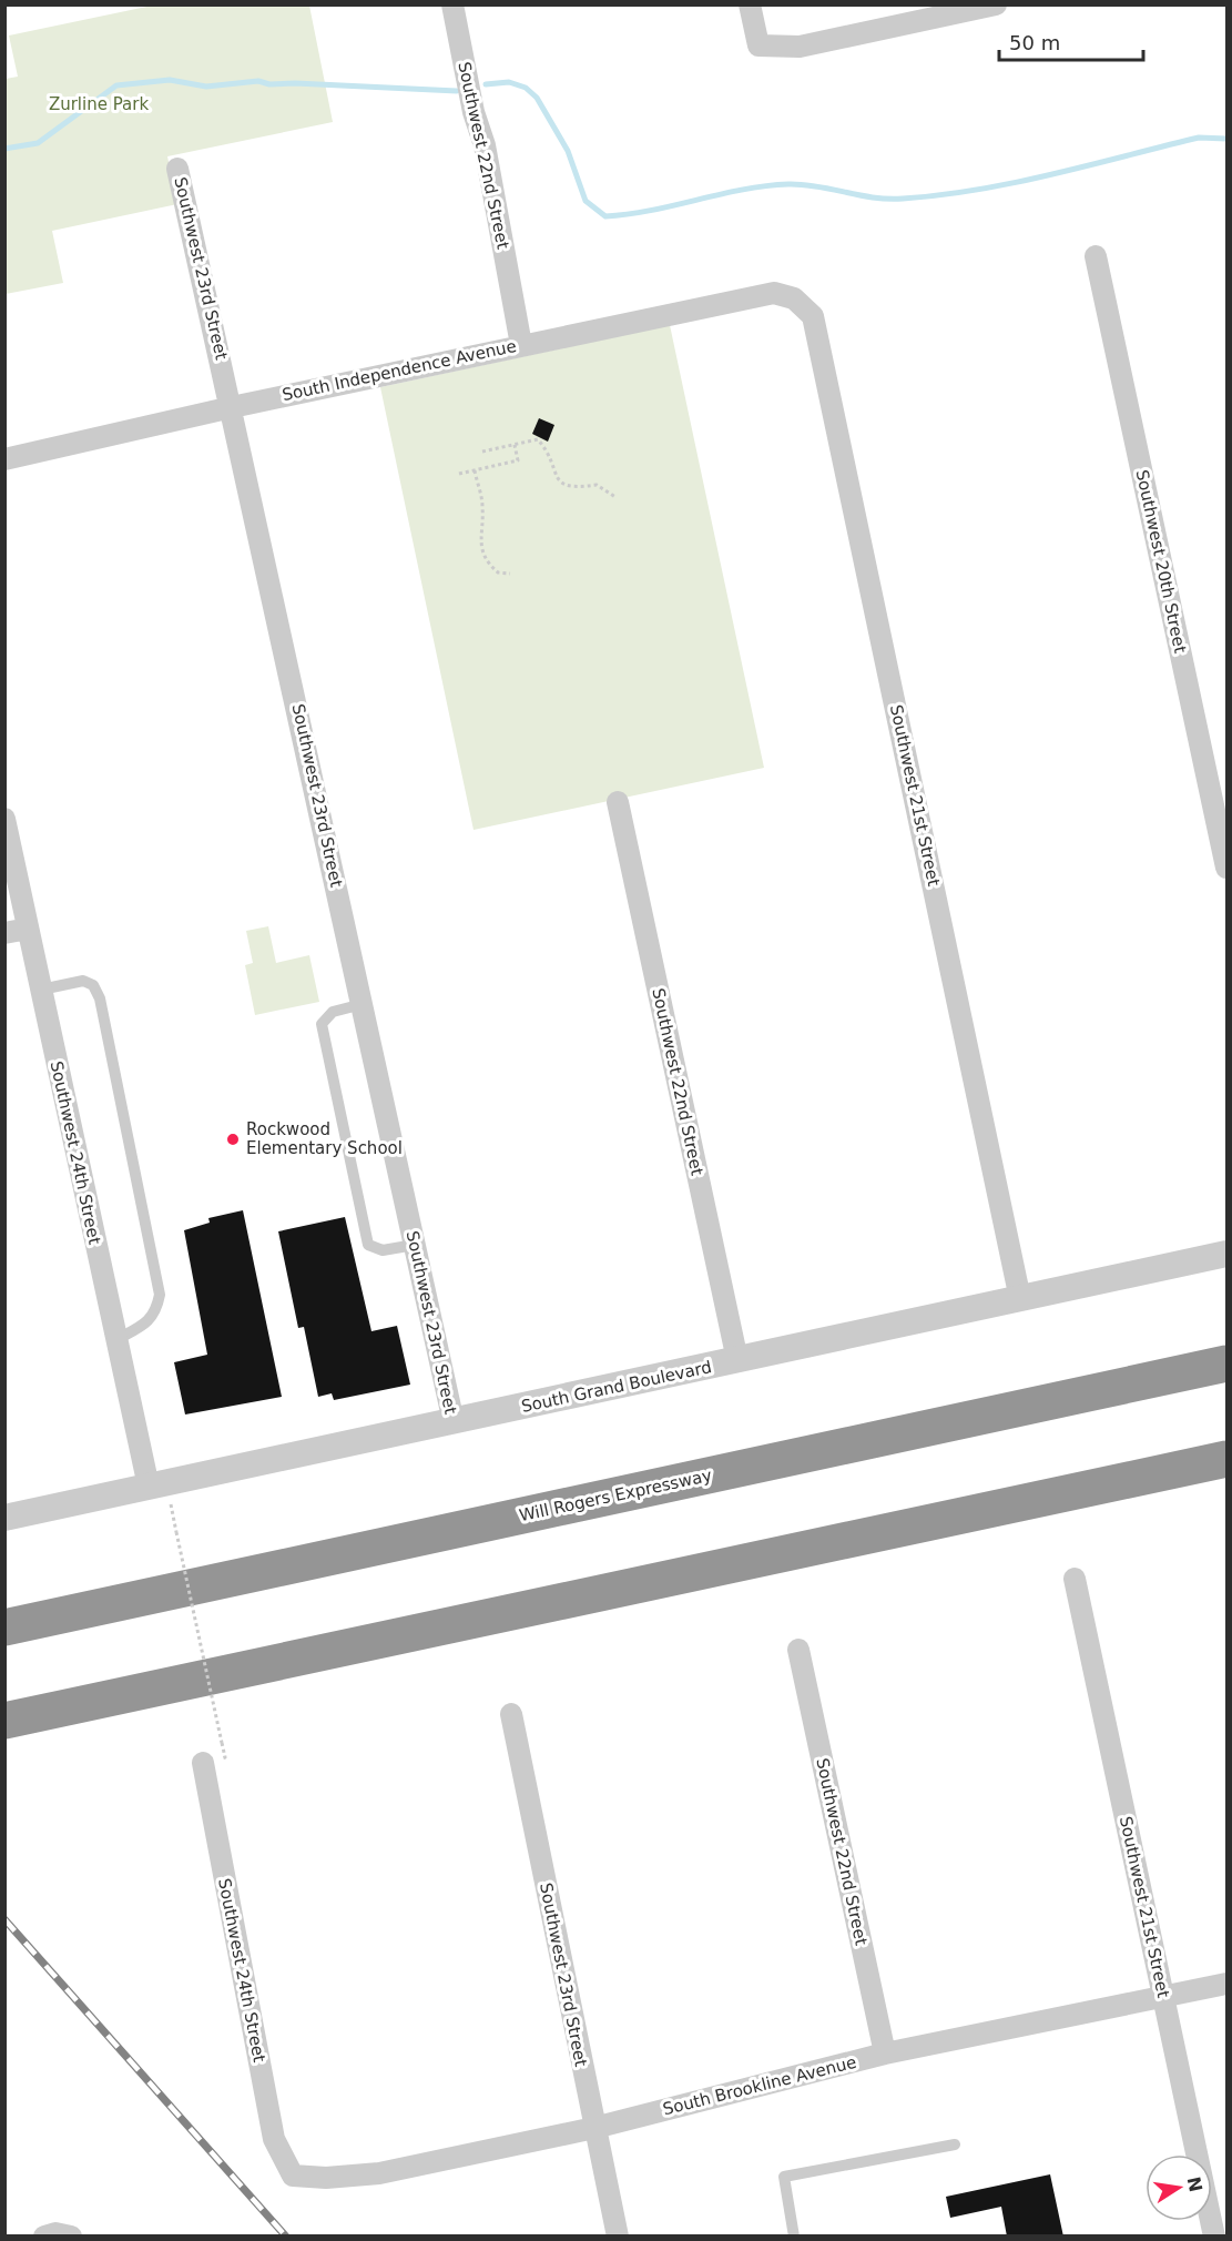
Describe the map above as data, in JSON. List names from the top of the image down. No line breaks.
{"streets":{"highway":["Will Rogers Expressway"],"street":["Southwest 22nd Street","Southwest 23rd Street","South Independence Avenue","Southwest 20th Street","Southwest 21st Street","Southwest 24th Street","South Grand Boulevard","South Brookline Avenue"]},"crossings":[["Southwest 22nd Street","South Independence Avenue"],["Southwest 22nd Street","South Grand Boulevard"],["Southwest 22nd Street","South Brookline Avenue"],["Southwest 23rd Street","South Independence Avenue"],["Southwest 23rd Street","South Grand Boulevard"],["Southwest 23rd Street","South Brookline Avenue"],["South Independence Avenue","Southwest 21st Street"],["Southwest 21st Street","South Grand Boulevard"],["Southwest 21st Street","South Brookline Avenue"],["Southwest 24th Street","South Grand Boulevard"],["Southwest 24th Street","South Brookline Avenue"]],"parks":["Zurline Park"],"places":["Rockwood Elementary School"],"scale_bar":"50 m","north":"right"}
